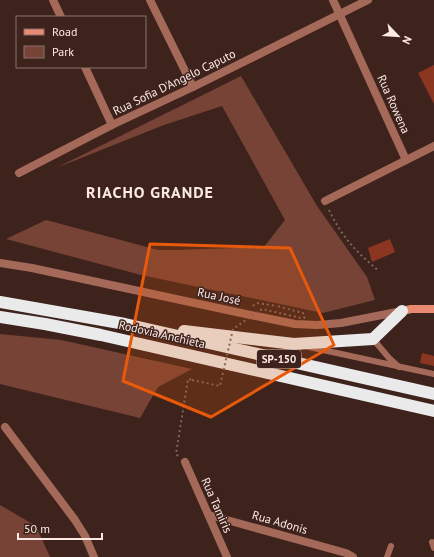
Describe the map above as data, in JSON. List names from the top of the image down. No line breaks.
{"streets":{"highway":["Rodovia Anchieta","SP-150"],"main road":["Rua José"],"street":["Rua Sofia D'Angelo Caputo","Rua Rowena","Rua Tamiris","Rua Adonis"]},"crossings":[["Rua Sofia D'Angelo Caputo","Rua Rowena"],["Rua Tamiris","Rua Adonis"]],"districts":["RIACHO GRANDE"],"legend":["Road","Park"],"scale_bar":"50 m","north":"bottom right"}
